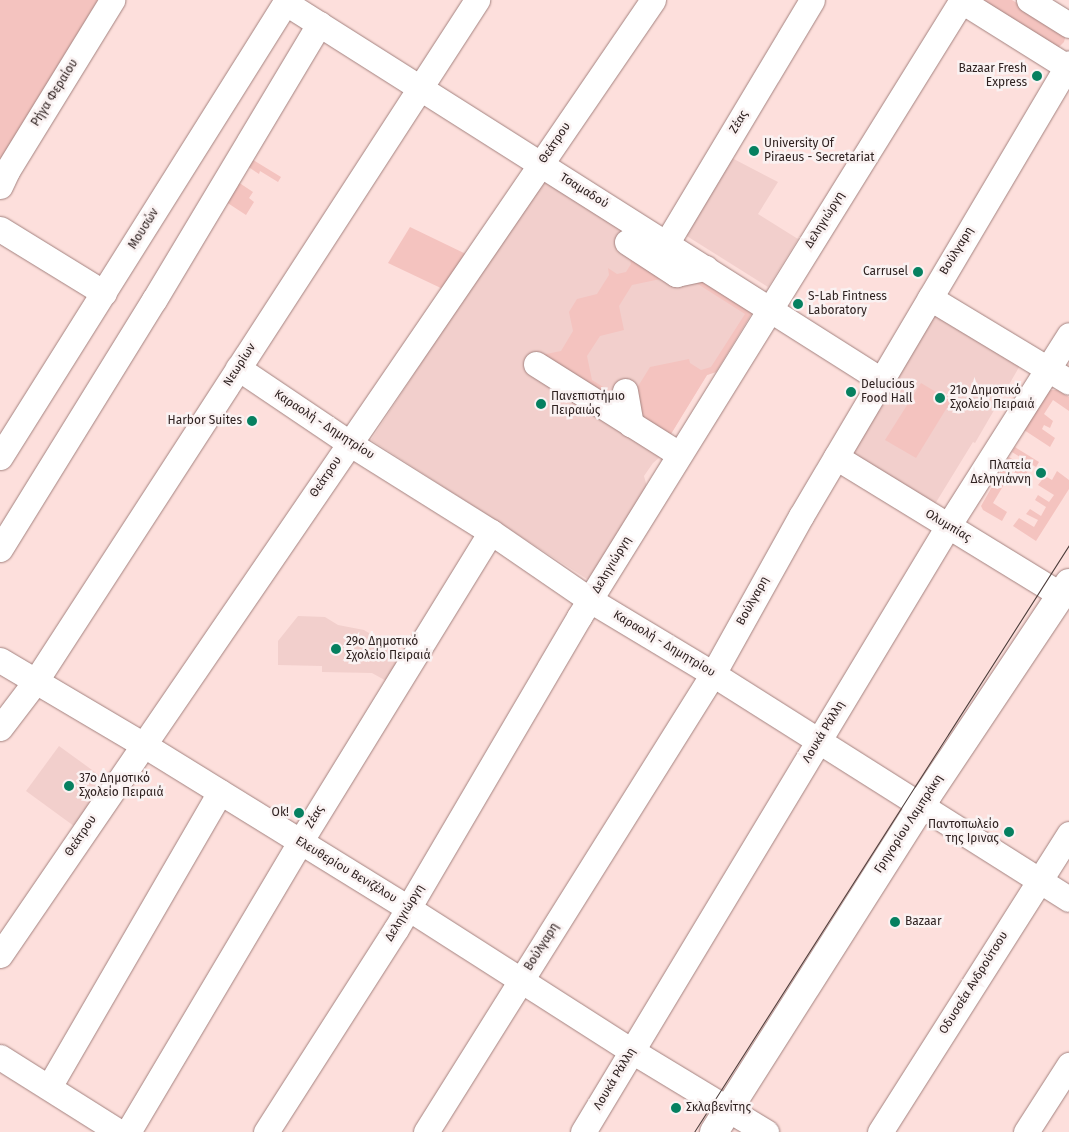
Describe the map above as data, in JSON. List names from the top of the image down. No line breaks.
{"streets":{"main road":["Γρηγορίου Λαμπράκη"],"street":["Ρήγα Φεραίου","Ζέας","Θεάτρου","Τσαμαδού","Δεληγιώργη","Μουσών","Βούλγαρη","Νεωρίων","Καραολή - Δημητρίου","Ολυμπίας","Λουκά Ράλλη","Ελευθερίου Βενιζέλου","Οδυσσέα Ανδρούτσου"]},"crossings":[["Ζέας","Τσαμαδού"],["Ζέας","Καραολή - Δημητρίου"],["Ζέας","Ελευθερίου Βενιζέλου"],["Θεάτρου","Τσαμαδού"],["Θεάτρου","Καραολή - Δημητρίου"],["Θεάτρου","Ελευθερίου Βενιζέλου"],["Τσαμαδού","Δεληγιώργη"],["Τσαμαδού","Μουσών"],["Τσαμαδού","Βούλγαρη"],["Τσαμαδού","Νεωρίων"],["Δεληγιώργη","Καραολή - Δημητρίου"],["Δεληγιώργη","Ελευθερίου Βενιζέλου"],["Βούλγαρη","Καραολή - Δημητρίου"],["Βούλγαρη","Ολυμπίας"],["Βούλγαρη","Ελευθερίου Βενιζέλου"],["Νεωρίων","Καραολή - Δημητρίου"],["Νεωρίων","Ελευθερίου Βενιζέλου"],["Καραολή - Δημητρίου","Λουκά Ράλλη"],["Καραολή - Δημητρίου","Γρηγορίου Λαμπράκη"],["Καραολή - Δημητρίου","Οδυσσέα Ανδρούτσου"],["Ολυμπίας","Λουκά Ράλλη"],["Ολυμπίας","Γρηγορίου Λαμπράκη"],["Λουκά Ράλλη","Ελευθερίου Βενιζέλου"],["Γρηγορίου Λαμπράκη","Ελευθερίου Βενιζέλου"]],"places":["Bazaar Fresh Express","University Of Piraeus - Secretariat","Carrusel","S-Lab Fintness Laboratory","Delucious Food Hall","21ο Δημοτικό Σχολείο Πειραιά","Πανεπιστήμιο Πειραιώς","Harbor Suites","Πλατεία Δεληγιάννη","29ο Δημοτικό Σχολείο Πειραιά","37ο Δημοτικό Σχολείο Πειραιά","Ok!","Παντοπωλείο της Ιρινας","Bazaar","Σκλαβενίτης"]}
